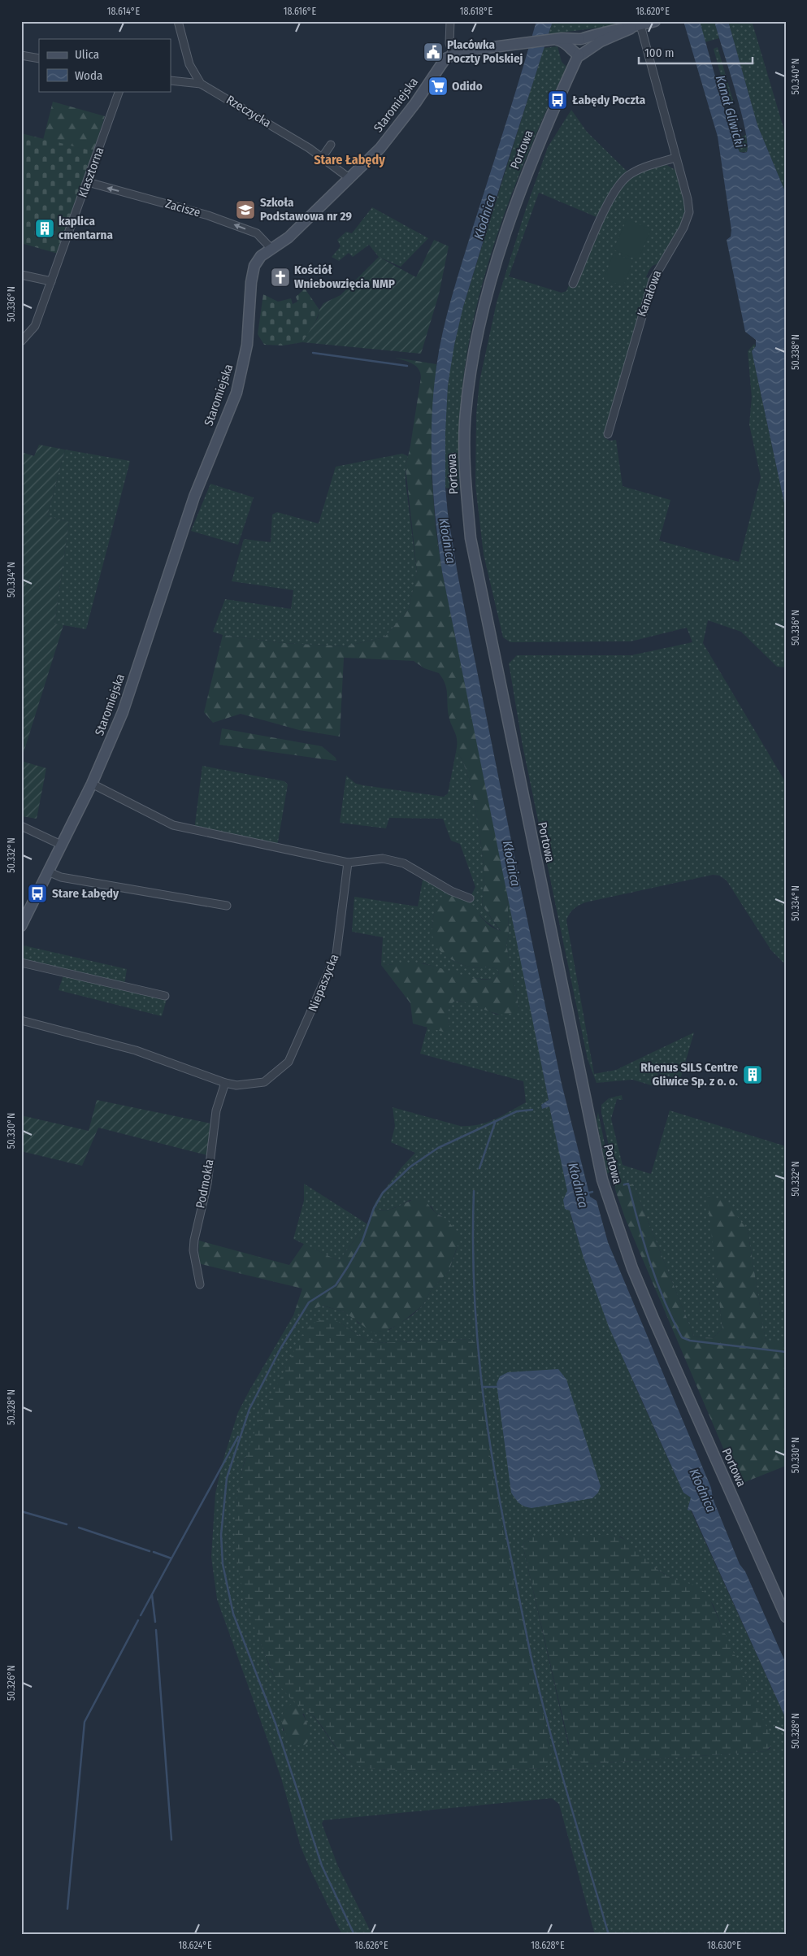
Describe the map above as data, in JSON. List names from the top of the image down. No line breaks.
{"streets":{"street":["Staromiejska","Rzeczycka","Portowa","Klasztorna","Zacisze","Kanałowa","Niepaszycka","Podmokła"]},"crossings":[["Staromiejska","Rzeczycka"],["Staromiejska","Zacisze"],["Klasztorna","Zacisze"],["Niepaszycka","Podmokła"]],"one_way":["Zacisze"],"districts":["Stare Łabędy"],"water":["Kanał Gliwicki","Kłodnica"],"places":{"public building":["Placówka Poczty Polskiej"],"supermarket":["Odido"],"bus stop":["Łabędy Poczta","Stare Łabędy"],"school or university":["Szkoła Podstawowa nr 29"],"building":["kaplica cmentarna","Rhenus SILS Centre Gliwice Sp. z o. o."],"church":["Kościół Wniebowzięcia NMP"]},"legend":["Ulica","Woda"],"scale_bar":"100 m","coordinates":["18.614°E","18.616°E","18.618°E","18.620°E","50.340°N","50.336°N","50.338°N","50.334°N","50.332°N","50.330°N","50.328°N","50.326°N","18.624°E","18.626°E","18.628°E","18.630°E"]}
